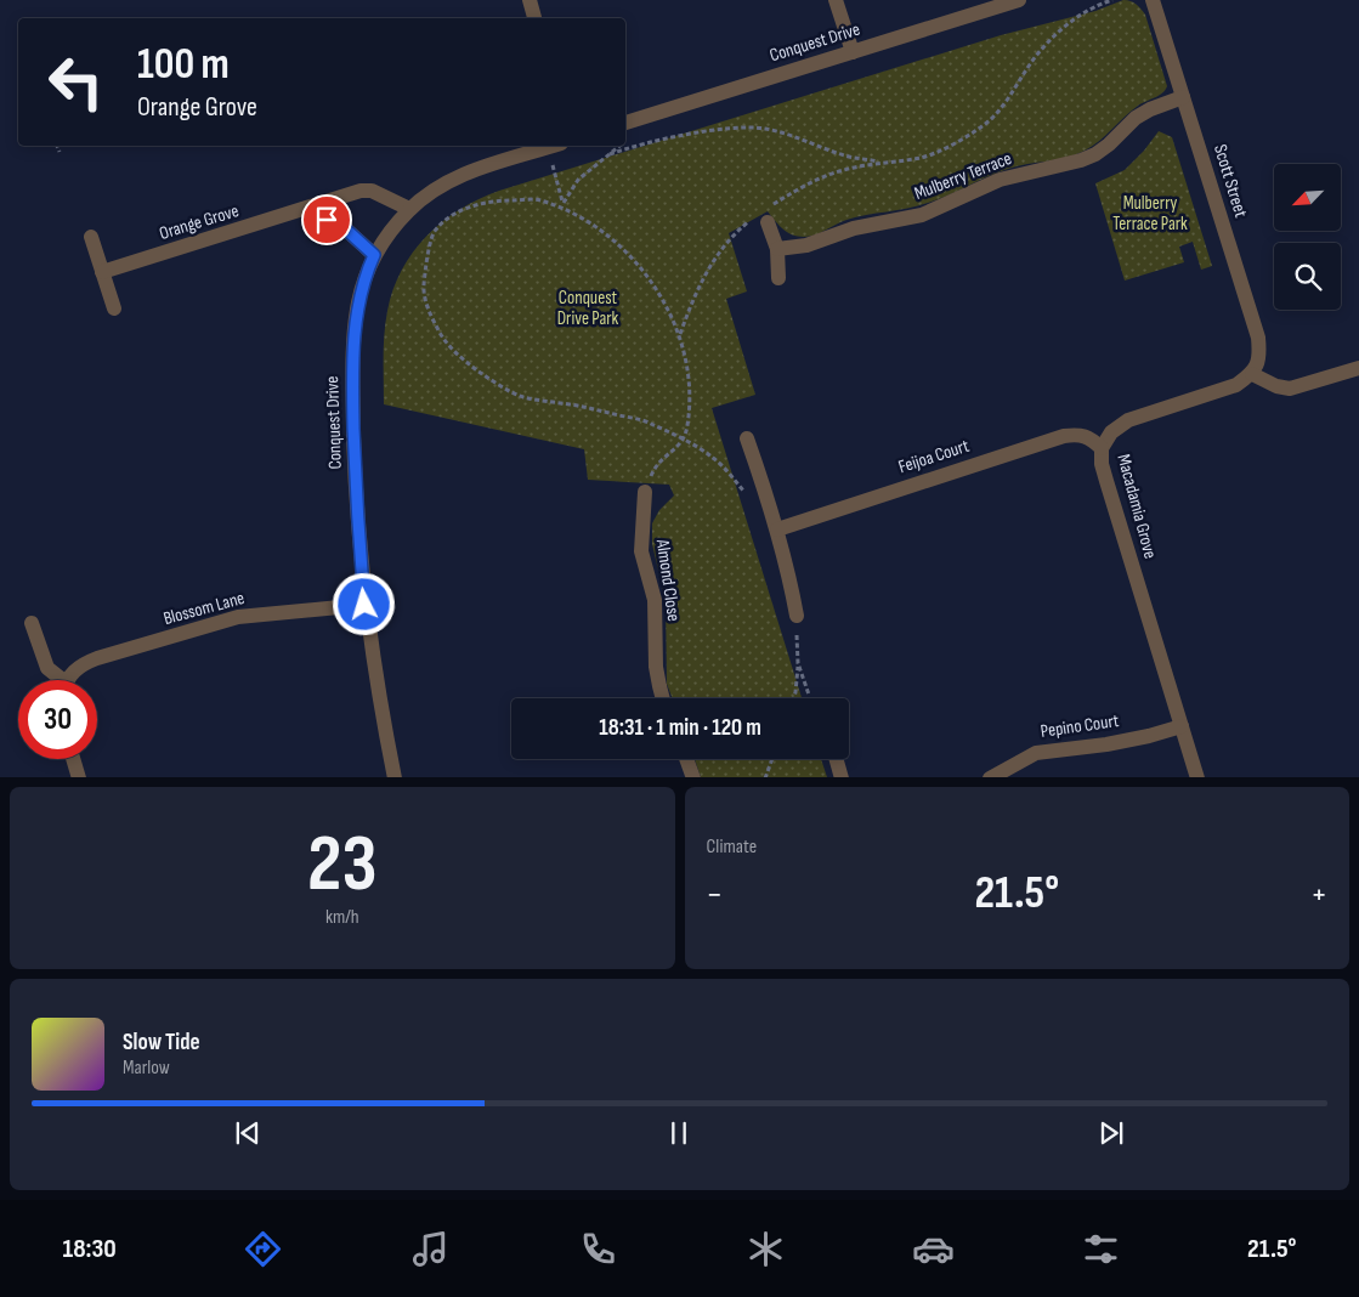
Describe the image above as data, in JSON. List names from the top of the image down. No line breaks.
{"streets":{"street":["Conquest Drive","Mulberry Terrace","Scott Street","Orange Grove","Feijoa Court","Macadamia Grove","Almond Close","Blossom Lane","Pepino Court"]},"crossings":[["Conquest Drive","Orange Grove"],["Conquest Drive","Blossom Lane"],["Mulberry Terrace","Scott Street"],["Scott Street","Macadamia Grove"],["Feijoa Court","Macadamia Grove"],["Macadamia Grove","Pepino Court"]],"parks":["Mulberry Terrace Park","Conquest Drive Park"],"north":"bottom left","page":{"turn":["100 m","Orange Grove"],"limit":"30","trip":"18:31 · 1 min · 120 m","tile":[["23","km/h"],"Climate"],"heat":["−","21.5°","+"],"song":["Slow Tide","Marlow"],"tabs":["18:30","21.5°"]}}
